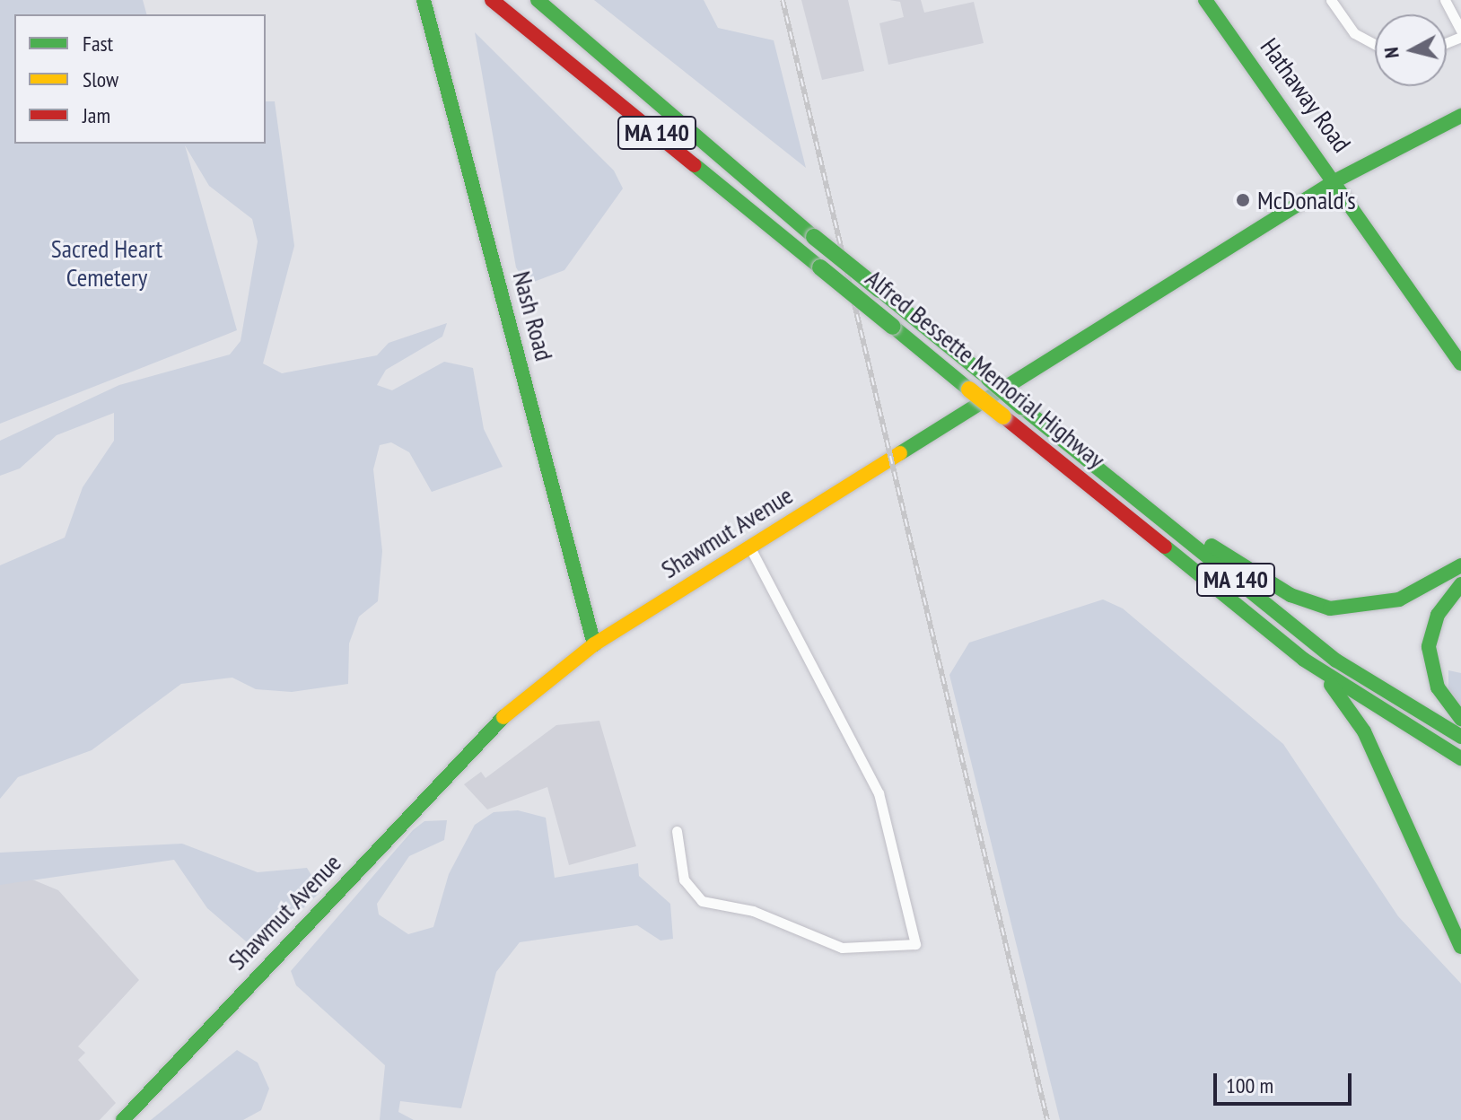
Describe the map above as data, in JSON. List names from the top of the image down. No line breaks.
{"streets":{"main road":["Hathaway Road","MA 140","Nash Road","Alfred Bessette Memorial Highway","Shawmut Avenue"]},"crossings":[["Hathaway Road","Shawmut Avenue"],["Nash Road","Shawmut Avenue"]],"parks":["Sacred Heart Cemetery"],"places":["McDonald's"],"legend":["Fast","Slow","Jam"],"scale_bar":"100 m","north":"left"}
